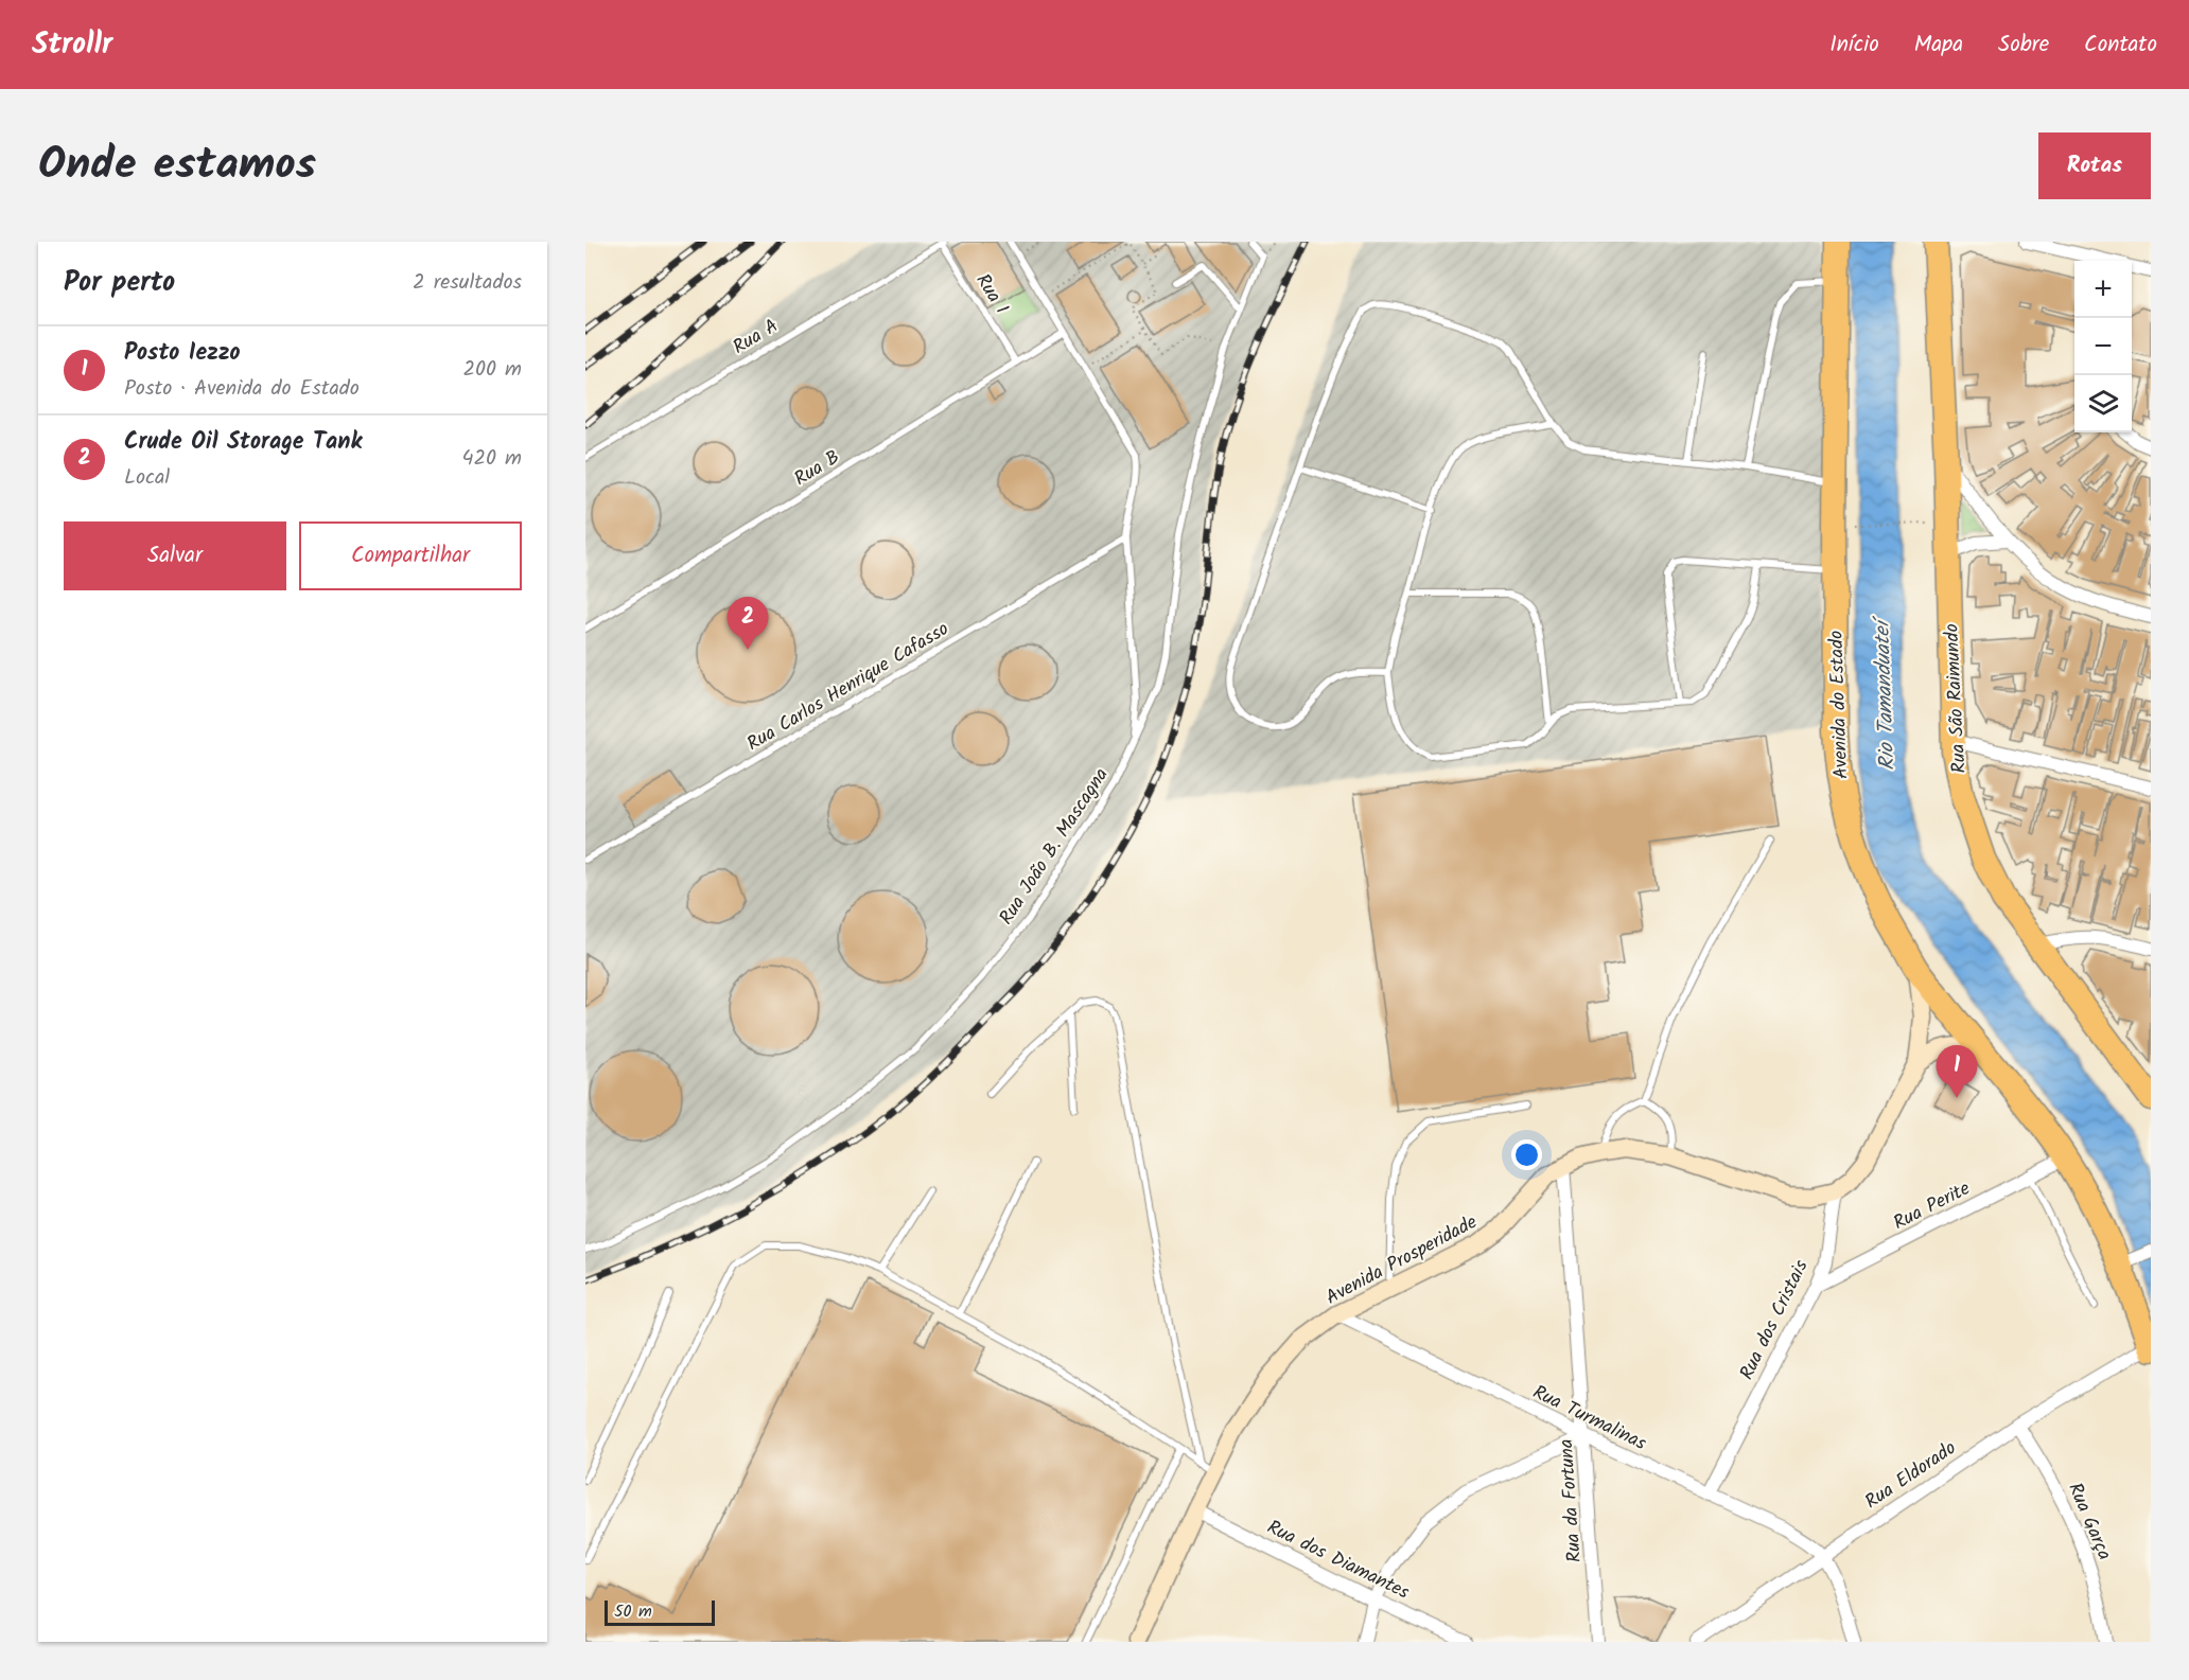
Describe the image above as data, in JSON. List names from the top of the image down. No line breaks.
{"streets":{"highway":["Rua São Raimundo","Avenida do Estado"],"main road":["Avenida Prosperidade"],"street":["Rua Perite","Rua dos Cristais","Rua Turmalinas","Rua Eldorado","Rua da Fortuna","Rua Garça","Rua dos Diamantes"],"lane":["Rua I","Rua A","Rua B","Rua Carlos Henrique Cafasso","Rua João B. Mascagna"]},"crossings":[["Rua I","Rua A"],["Rua I","Rua B"],["Avenida do Estado","Rua Perite"],["Avenida do Estado","Rua Eldorado"],["Rua Perite","Rua dos Cristais"],["Avenida Prosperidade","Rua dos Cristais"],["Avenida Prosperidade","Rua Turmalinas"],["Avenida Prosperidade","Rua da Fortuna"],["Avenida Prosperidade","Rua dos Diamantes"],["Rua dos Cristais","Rua Turmalinas"],["Rua Turmalinas","Rua Eldorado"],["Rua Turmalinas","Rua da Fortuna"],["Rua Eldorado","Rua Garça"]],"water":["Rio Tamanduateí"],"scale_bar":"50 m","page":{"header":"Strollr","nav":["Início","Mapa","Sobre","Contato"],"title":"Onde estamos","buttons":["Rotas",["Salvar","Compartilhar"]],"heading":["Por perto","2 resultados"],"map_buttons":["+","−"],"list":[{"mark":"1","name":"Posto Iezzo","note":"Posto · Avenida do Estado","value":"200 m"},{"mark":"2","name":"Crude Oil Storage Tank","note":"Local","value":"420 m"}],"pins":["2","1"],"scale":"50 m"}}
